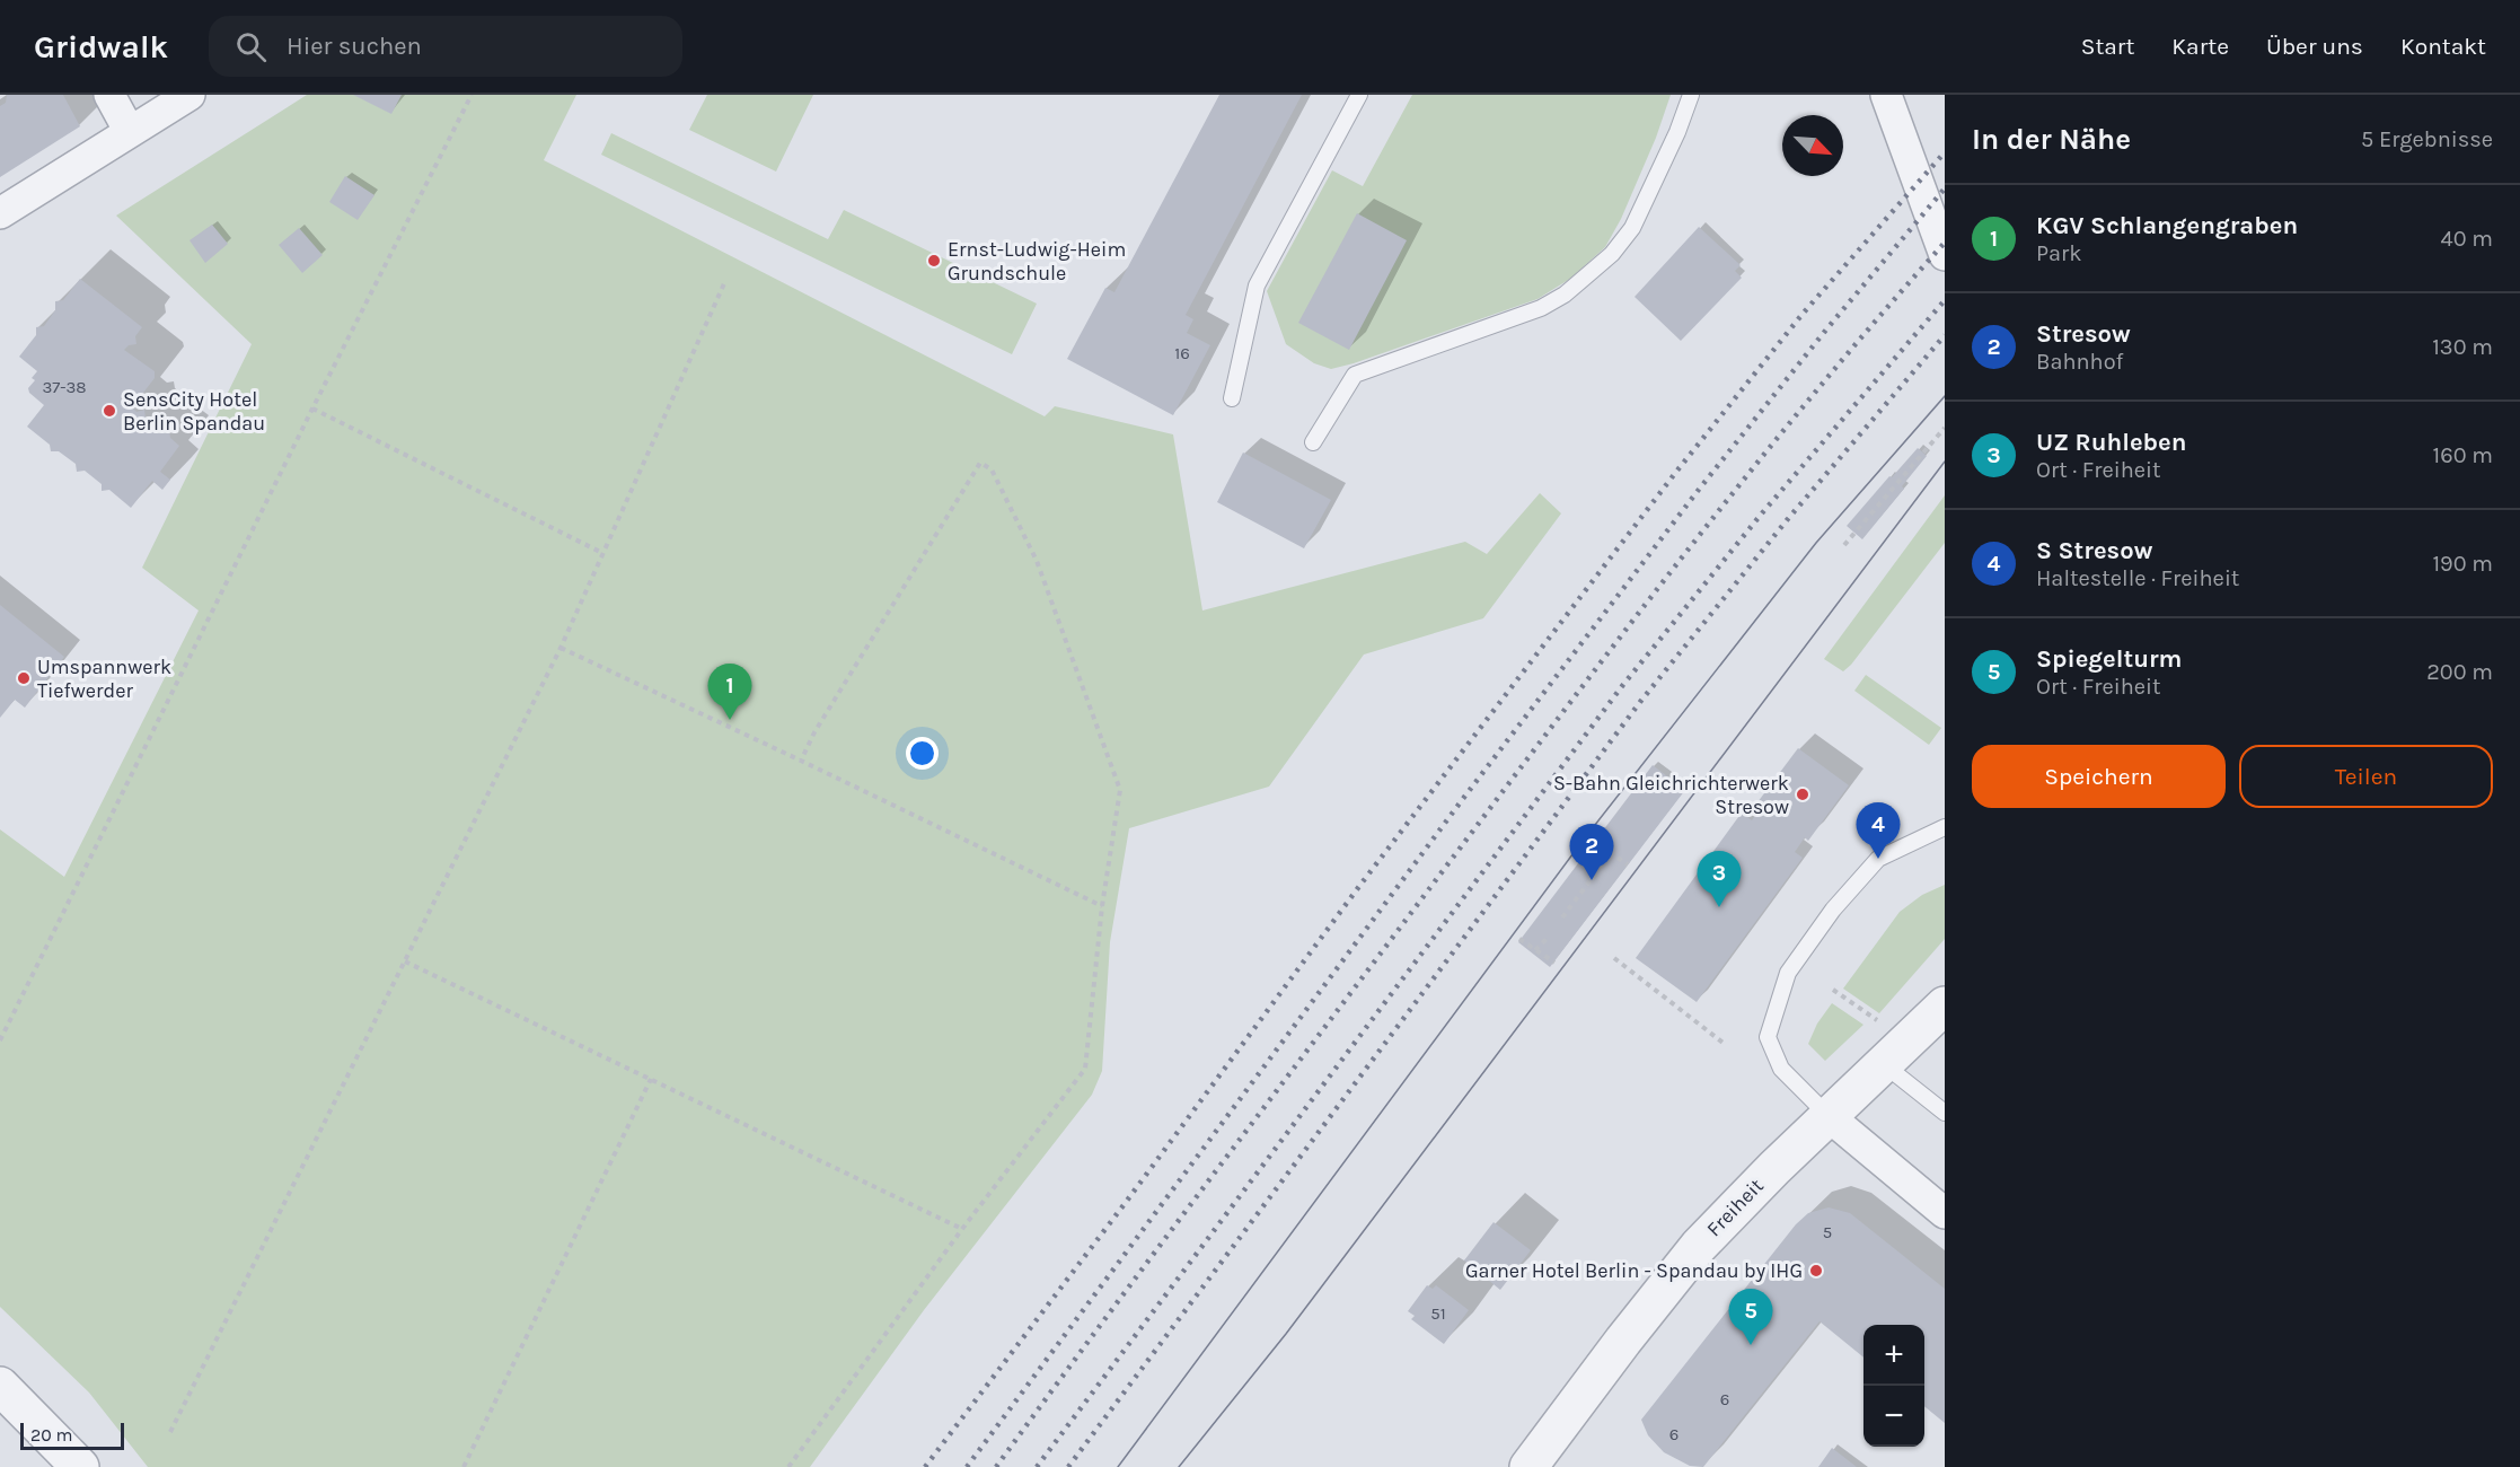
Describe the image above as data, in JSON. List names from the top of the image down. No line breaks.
{"streets":{"street":["Freiheit"]},"places":["Ernst-Ludwig-Heim Grundschule","SensCity Hotel Berlin Spandau","Umspannwerk Tiefwerder","S-Bahn Gleichrichterwerk Stresow","Garner Hotel Berlin - Spandau by IHG"],"house_numbers":["16","37-38","5","51","6","6"],"scale_bar":"20 m","north":"bottom right","page":{"header":"Gridwalk","search":"Hier suchen","nav":["Start","Karte","Über uns","Kontakt"],"heading":["In der Nähe","5 Ergebnisse"],"list":[{"mark":"1","name":"KGV Schlangengraben","note":"Park","value":"40 m"},{"mark":"2","name":"Stresow","note":"Bahnhof","value":"130 m"},{"mark":"3","name":"UZ Ruhleben","note":"Ort · Freiheit","value":"160 m"},{"mark":"4","name":"S Stresow","note":"Haltestelle · Freiheit","value":"190 m"},{"mark":"5","name":"Spiegelturm","note":"Ort · Freiheit","value":"200 m"}],"pins":["1","4","2","3","5"],"buttons":["Speichern","Teilen"],"map_buttons":["+","−"],"scale":"20 m"}}
